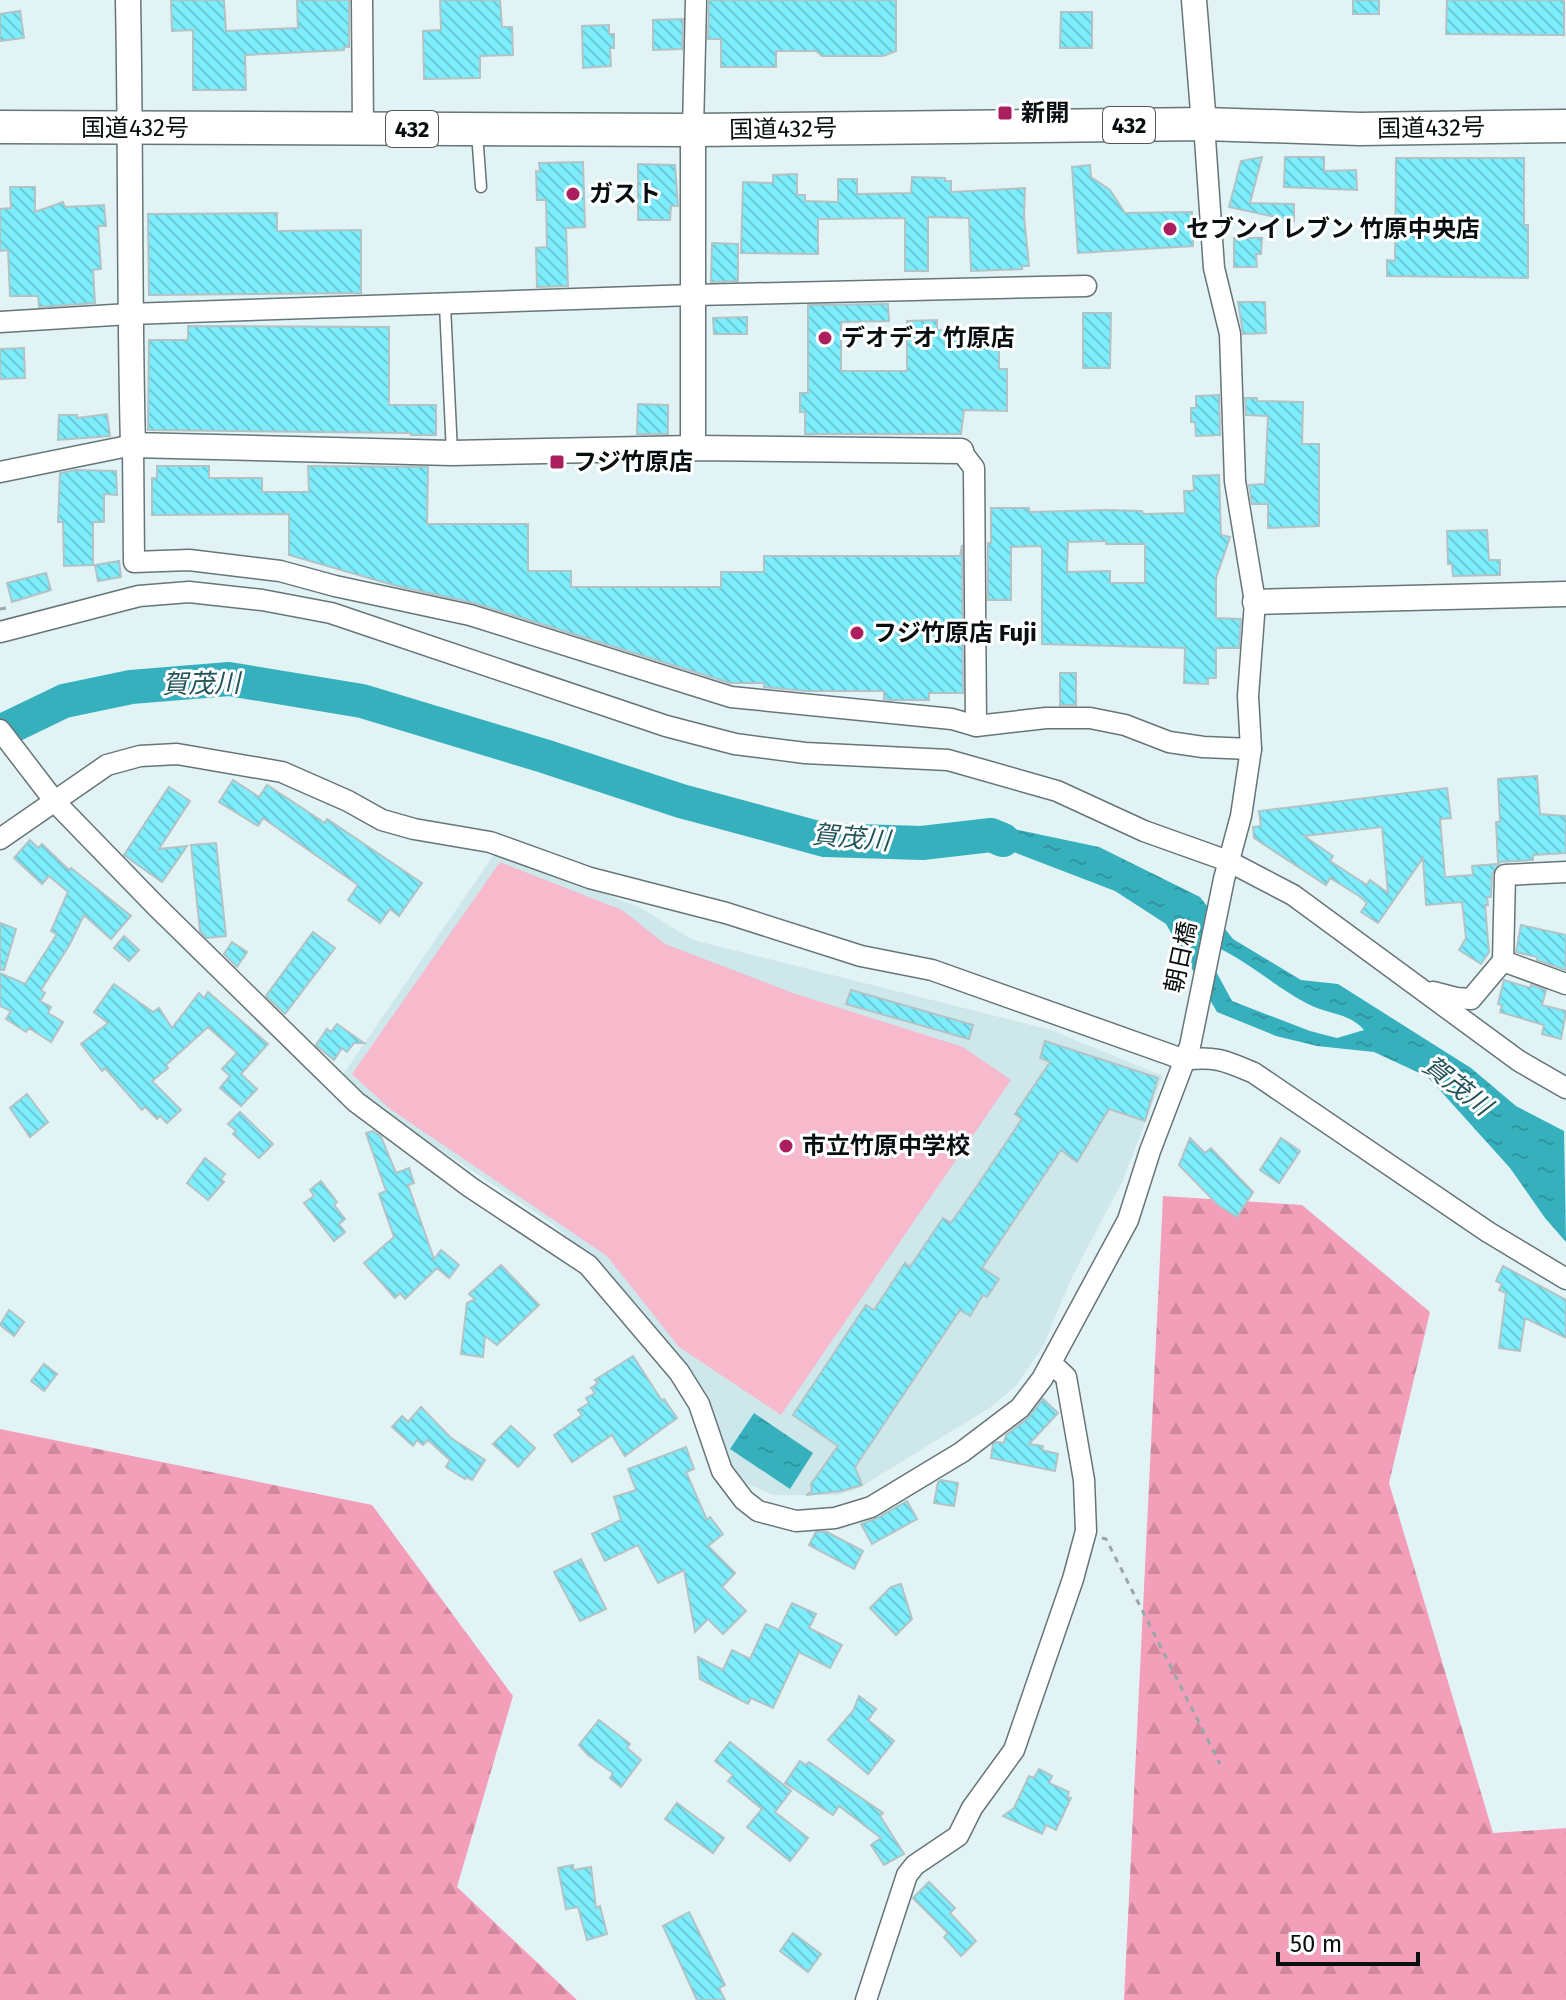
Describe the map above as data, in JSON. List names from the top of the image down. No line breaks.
{"streets":{"highway":["432","国道432号"],"street":["朝日橋"]},"crossings":[["国道432号","朝日橋"]],"water":["賀茂川"],"places":{"transit":["新開","フジ竹原店"],"other":["ガスト","セブンイレブン 竹原中央店","デオデオ 竹原店","フジ竹原店 Fuji","市立竹原中学校"]},"scale_bar":"50 m"}
